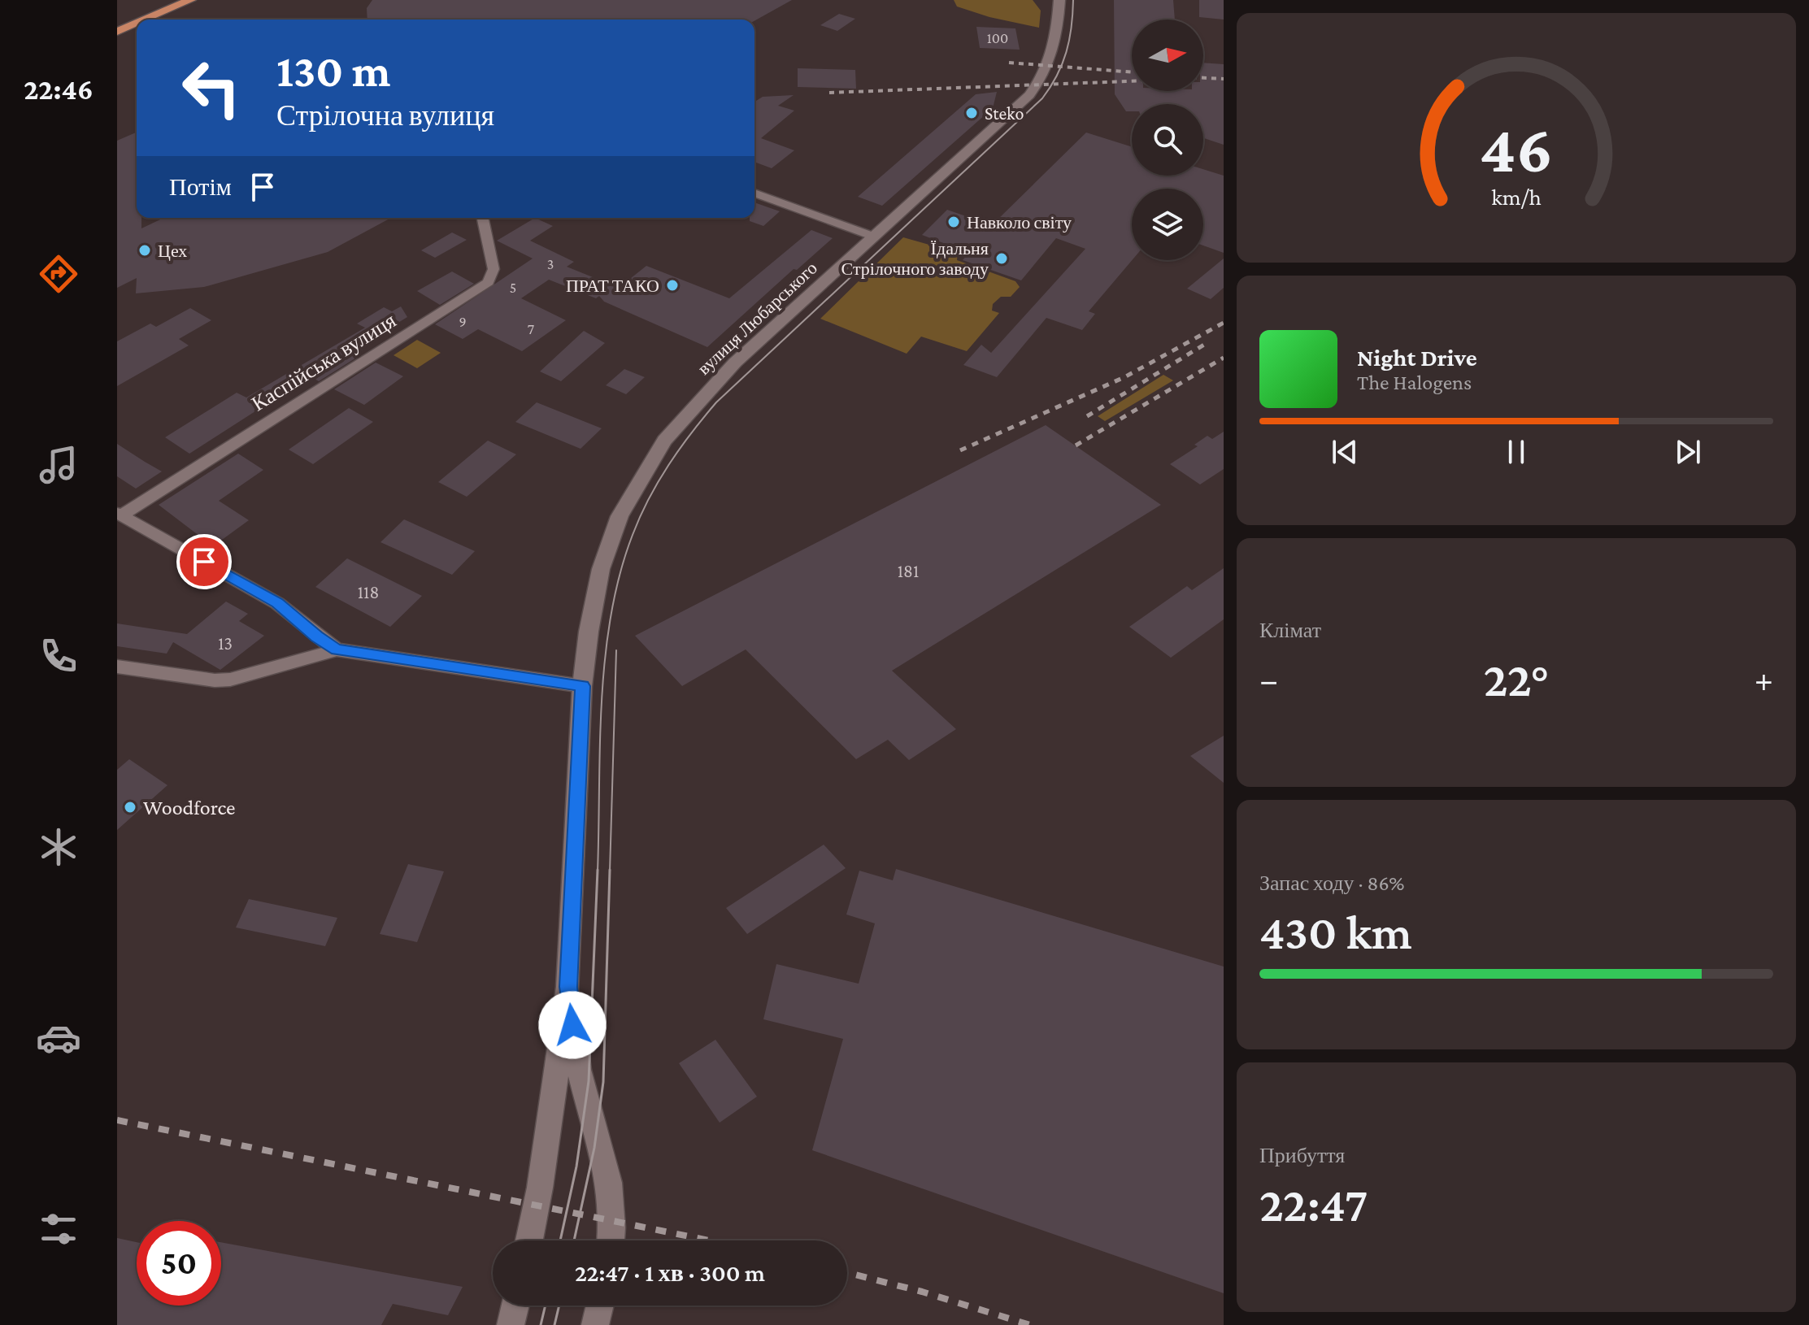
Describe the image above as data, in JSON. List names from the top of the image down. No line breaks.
{"streets":{"main road":["вулиця Любарського"],"street":["Каспійська вулиця"]},"places":["Steko","Навколо світу","Цех","Їдальня Стрілочного заводу","ПРАТ ТАКО","Woodforce"],"house_numbers":["100","3","5","9","7","181","118","13"],"north":"right","page":{"tabs":"22:46","turn":["130 m","Стрілочна вулиця"],"then":"Потім","song":["Night Drive","The Halogens"],"tile":["Клімат",["Запас ходу · 86%","430 km"],["Прибуття","22:47"]],"heat":["−","22°","+"],"limit":"50","trip":"22:47 · 1 хв · 300 m","gauge":["46","km/h"]}}
